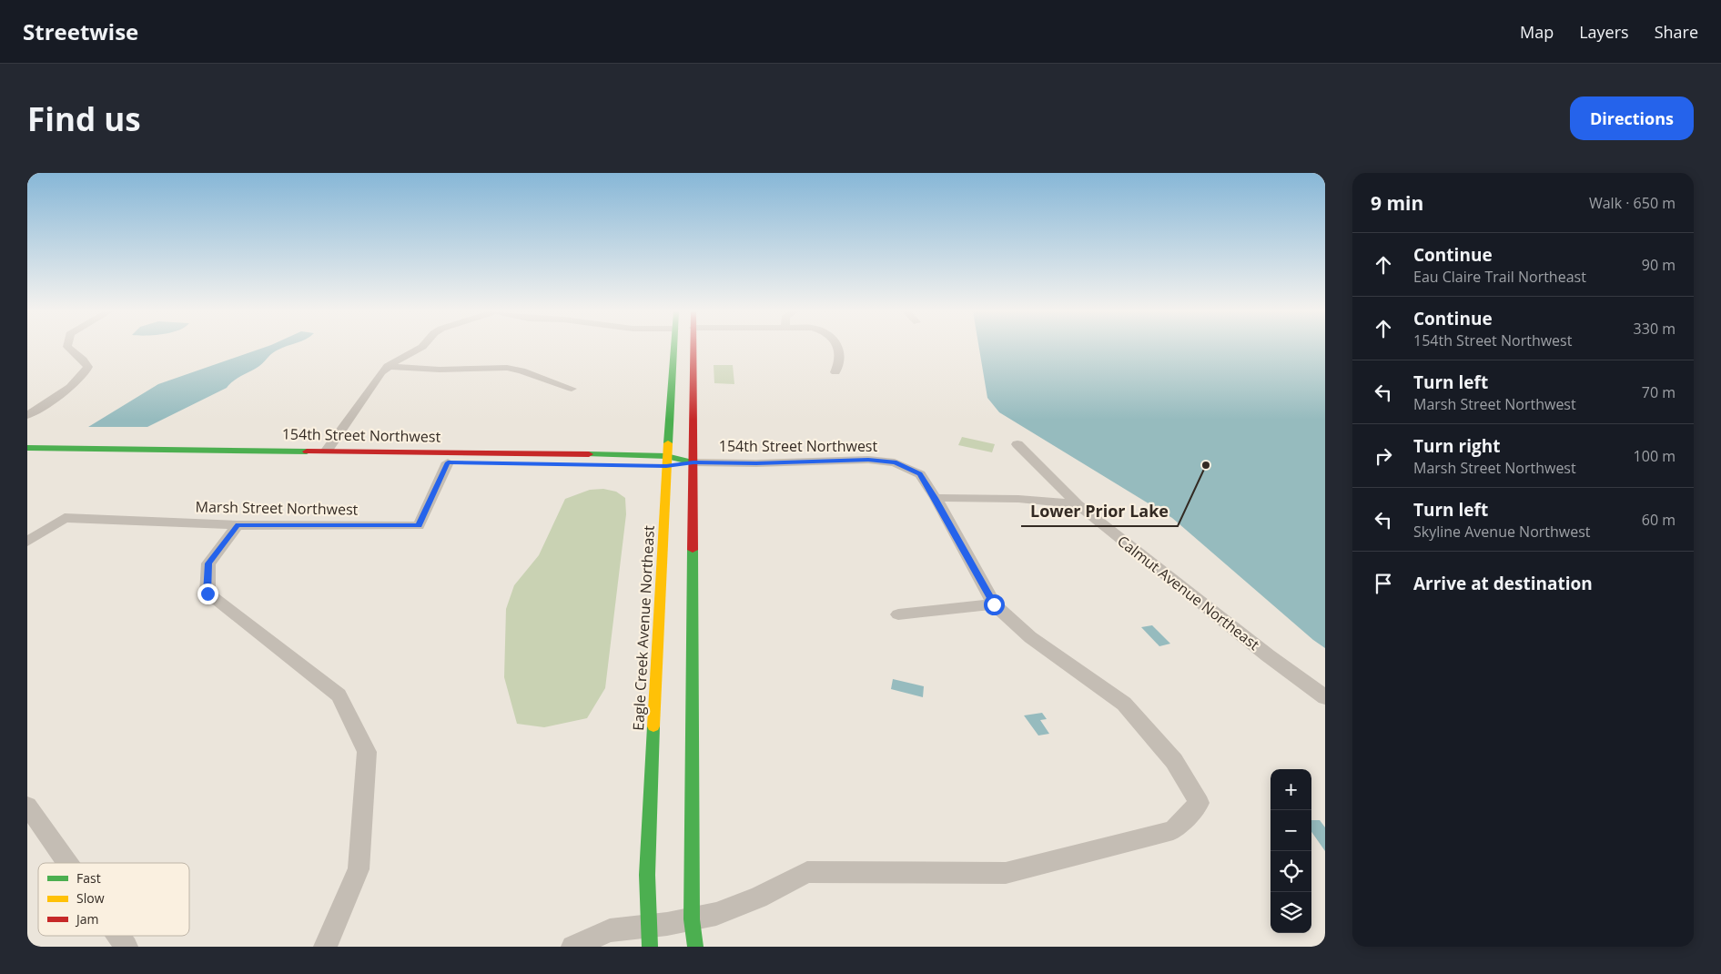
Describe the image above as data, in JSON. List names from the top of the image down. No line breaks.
{"streets":{"main road":["154th Street Northwest","Eagle Creek Avenue Northeast"],"street":["Marsh Street Northwest","Calmut Avenue Northeast"]},"crossings":[["154th Street Northwest","Marsh Street Northwest"],["154th Street Northwest","Eagle Creek Avenue Northeast"]],"places":["Lower Prior Lake"],"legend":["Fast","Slow","Jam"],"page":{"header":"Streetwise","nav":["Map","Layers","Share"],"buttons":"Directions","title":"Find us","heading":["9 min","Walk · 650 m"],"list":[["Continue","Eau Claire Trail Northeast","90 m"],["Continue","154th Street Northwest","330 m"],["Turn left","Marsh Street Northwest","70 m"],["Turn right","Marsh Street Northwest","100 m"],["Turn left","Skyline Avenue Northwest","60 m"],"Arrive at destination"],"map_buttons":["+","−"]}}
